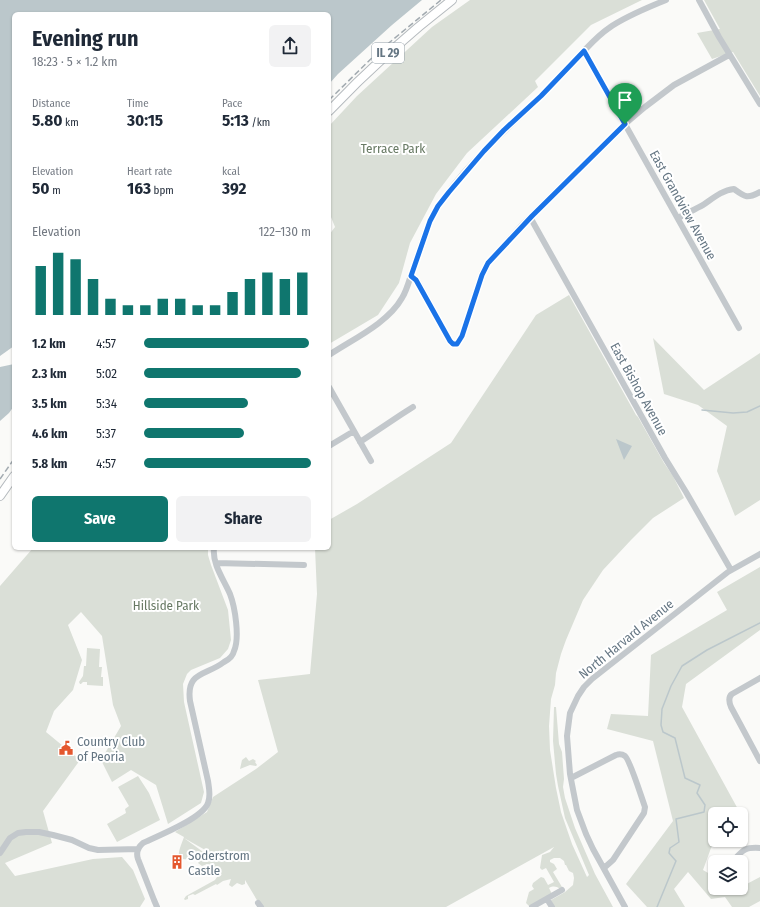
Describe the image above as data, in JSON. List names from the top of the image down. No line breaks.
{"streets":{"main road":["IL 29"],"street":["East Grandview Avenue","East Bishop Avenue","North Harvard Avenue"]},"crossings":[["East Bishop Avenue","North Harvard Avenue"]],"parks":["Terrace Park","Hillside Park"],"places":{"public building":["Country Club of Peoria"],"building":["Soderstrom Castle"]},"page":{"heading":["Evening run","18:23 · 5 × 1.2 km"],"stats":[["Distance","5.80 km"],["Time","30:15"],["Pace","5:13 /km"],["Elevation","50 m"],["Heart rate","163 bpm"],["kcal","392"]],"chart":["Elevation","122–130 m"],"list":[{"name":"1.2 km","note":"4:57"},{"name":"2.3 km","note":"5:02"},{"name":"3.5 km","note":"5:34"},{"name":"4.6 km","note":"5:37"},{"name":"5.8 km","note":"4:57"}],"buttons":["Save","Share"]}}
